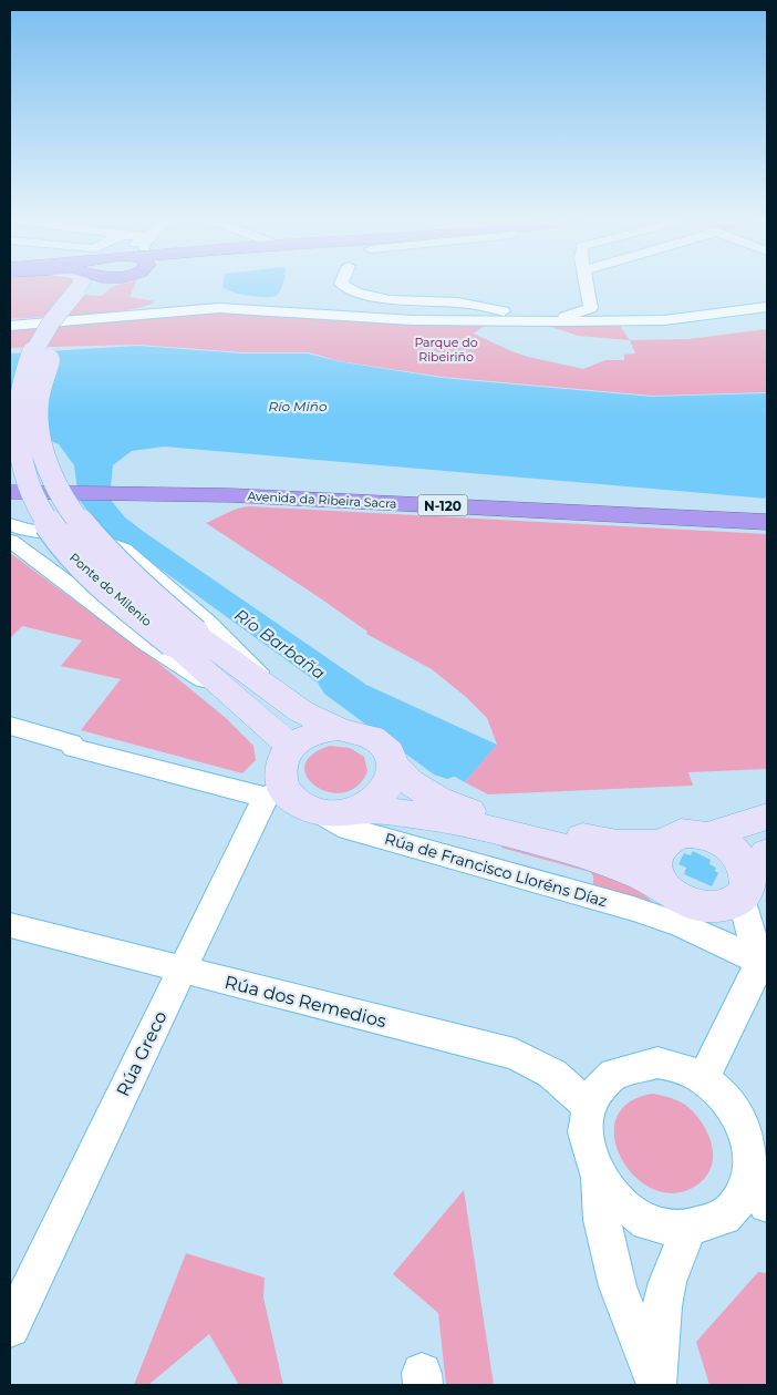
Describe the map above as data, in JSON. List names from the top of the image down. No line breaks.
{"streets":{"highway":["Avenida da Ribeira Sacra","N-120"],"street":["Ponte do Milenio","Rúa de Francisco Lloréns Díaz","Rúa dos Remedios","Rúa Greco"]},"crossings":[["Rúa de Francisco Lloréns Díaz","Rúa Greco"],["Rúa dos Remedios","Rúa Greco"]],"water":["Río Miño","Río Barbaña"],"parks":["Parque do Ribeiriño"]}
